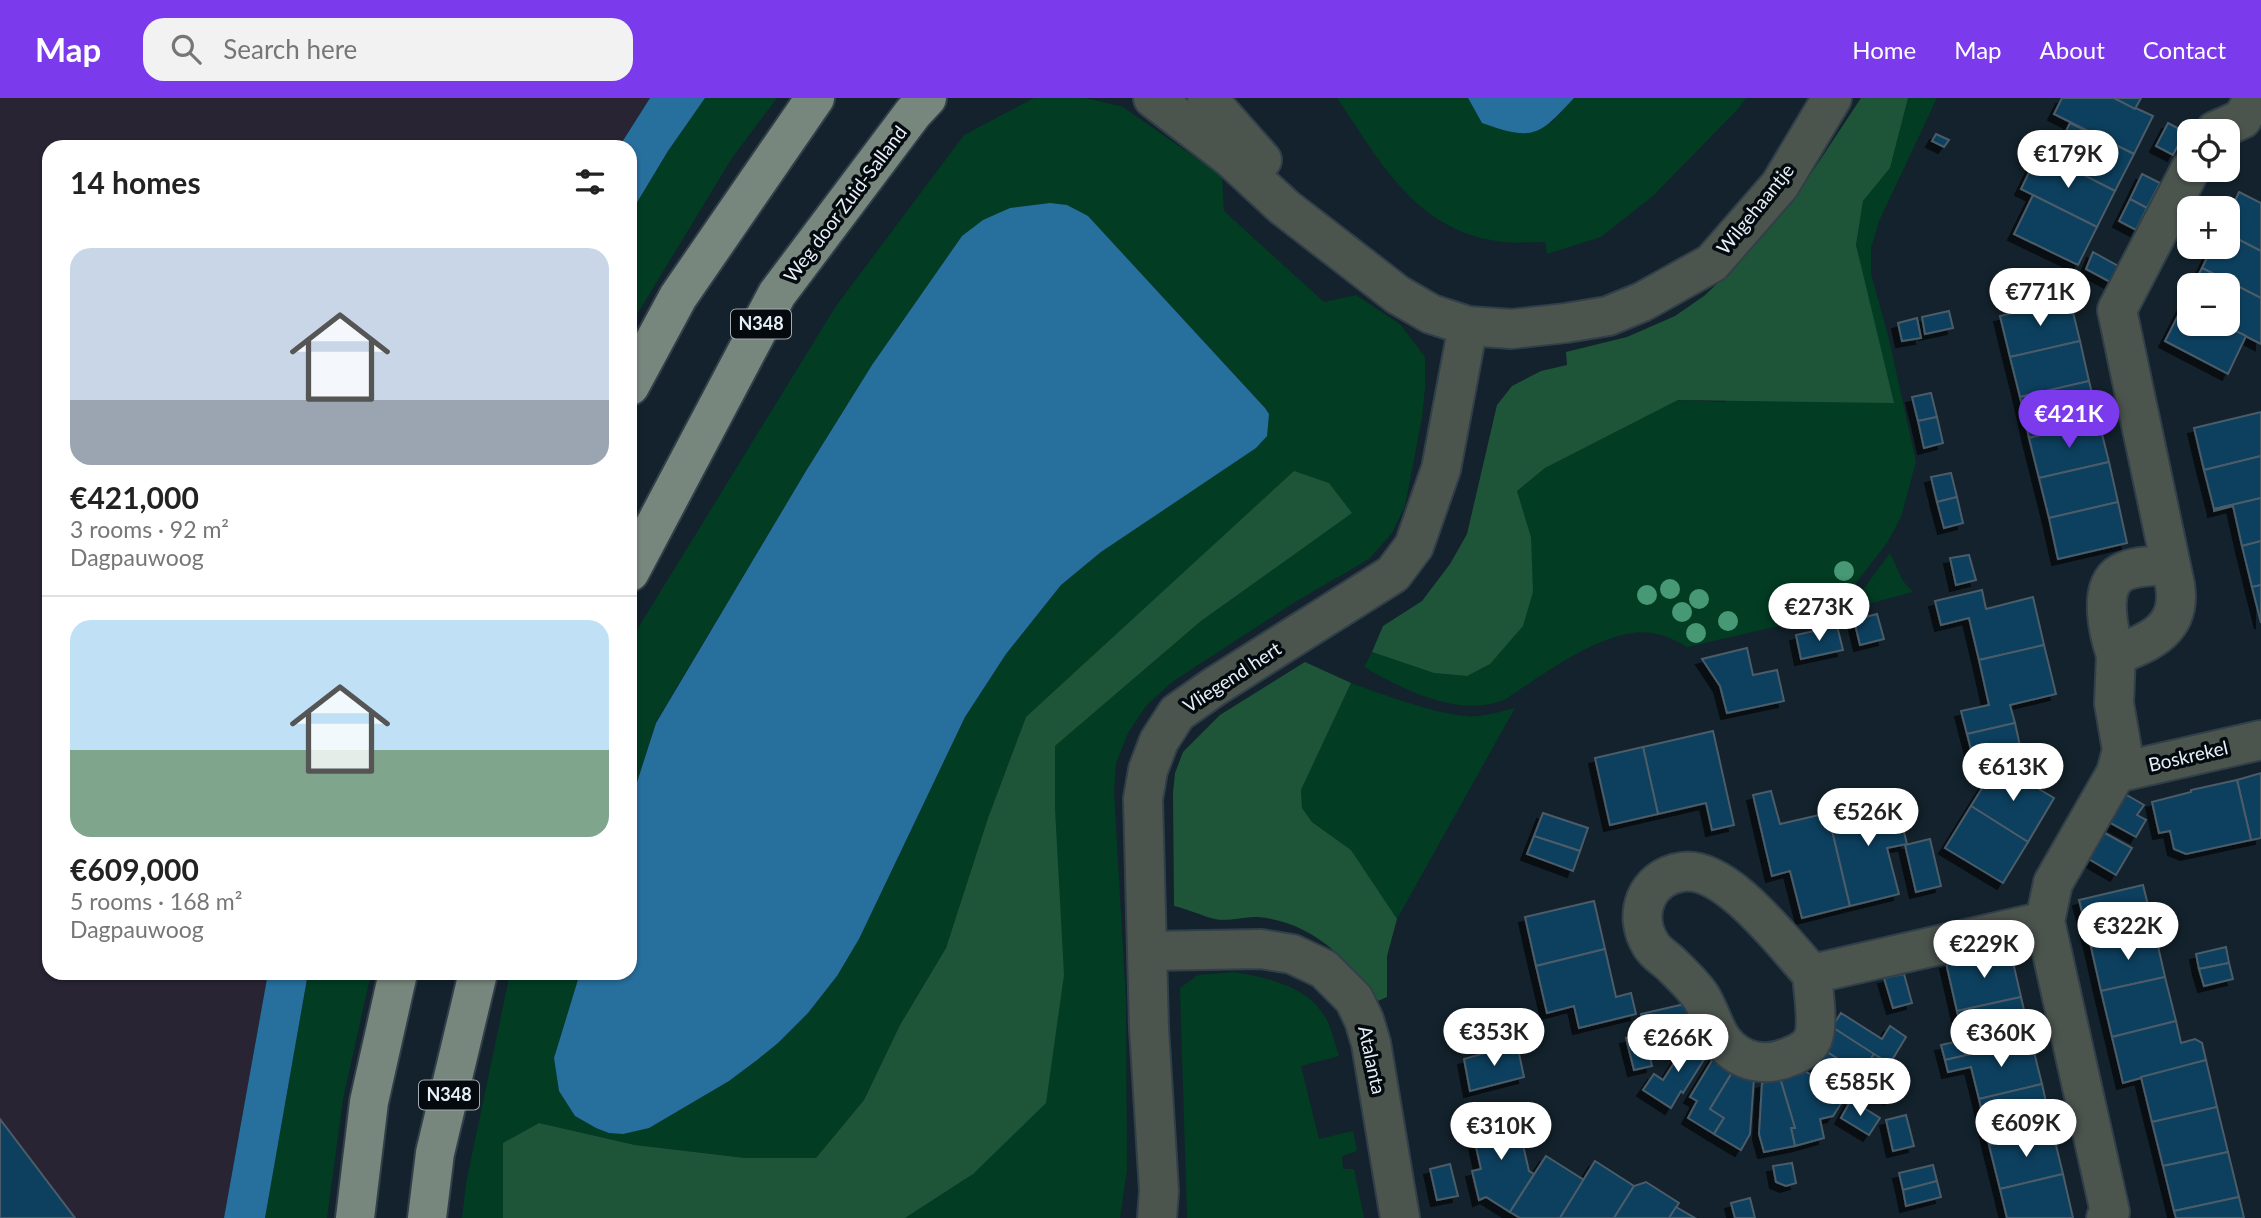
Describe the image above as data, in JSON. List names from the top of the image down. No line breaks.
{"streets":{"main road":["Weg door Zuid-Salland","N348"],"street":["Wilgehaantje","Vliegend hert","Boskrekel","Atalanta"]},"crossings":[["Wilgehaantje","Vliegend hert"],["Vliegend hert","Atalanta"]],"page":{"header":"Map","search":"Search here","nav":["Home","Map","About","Contact"],"map_buttons":["+","−"],"price":["€179K","€771K","€421K","€273K","€613K","€526K","€322K","€229K","€353K","€360K","€266K","€585K","€609K","€310K"],"heading":"14 homes","list":[{"name":"€421,000","note":"3 rooms · 92 m² · Dagpauwoog"},{"name":"€609,000","note":"5 rooms · 168 m² · Dagpauwoog"}]}}
